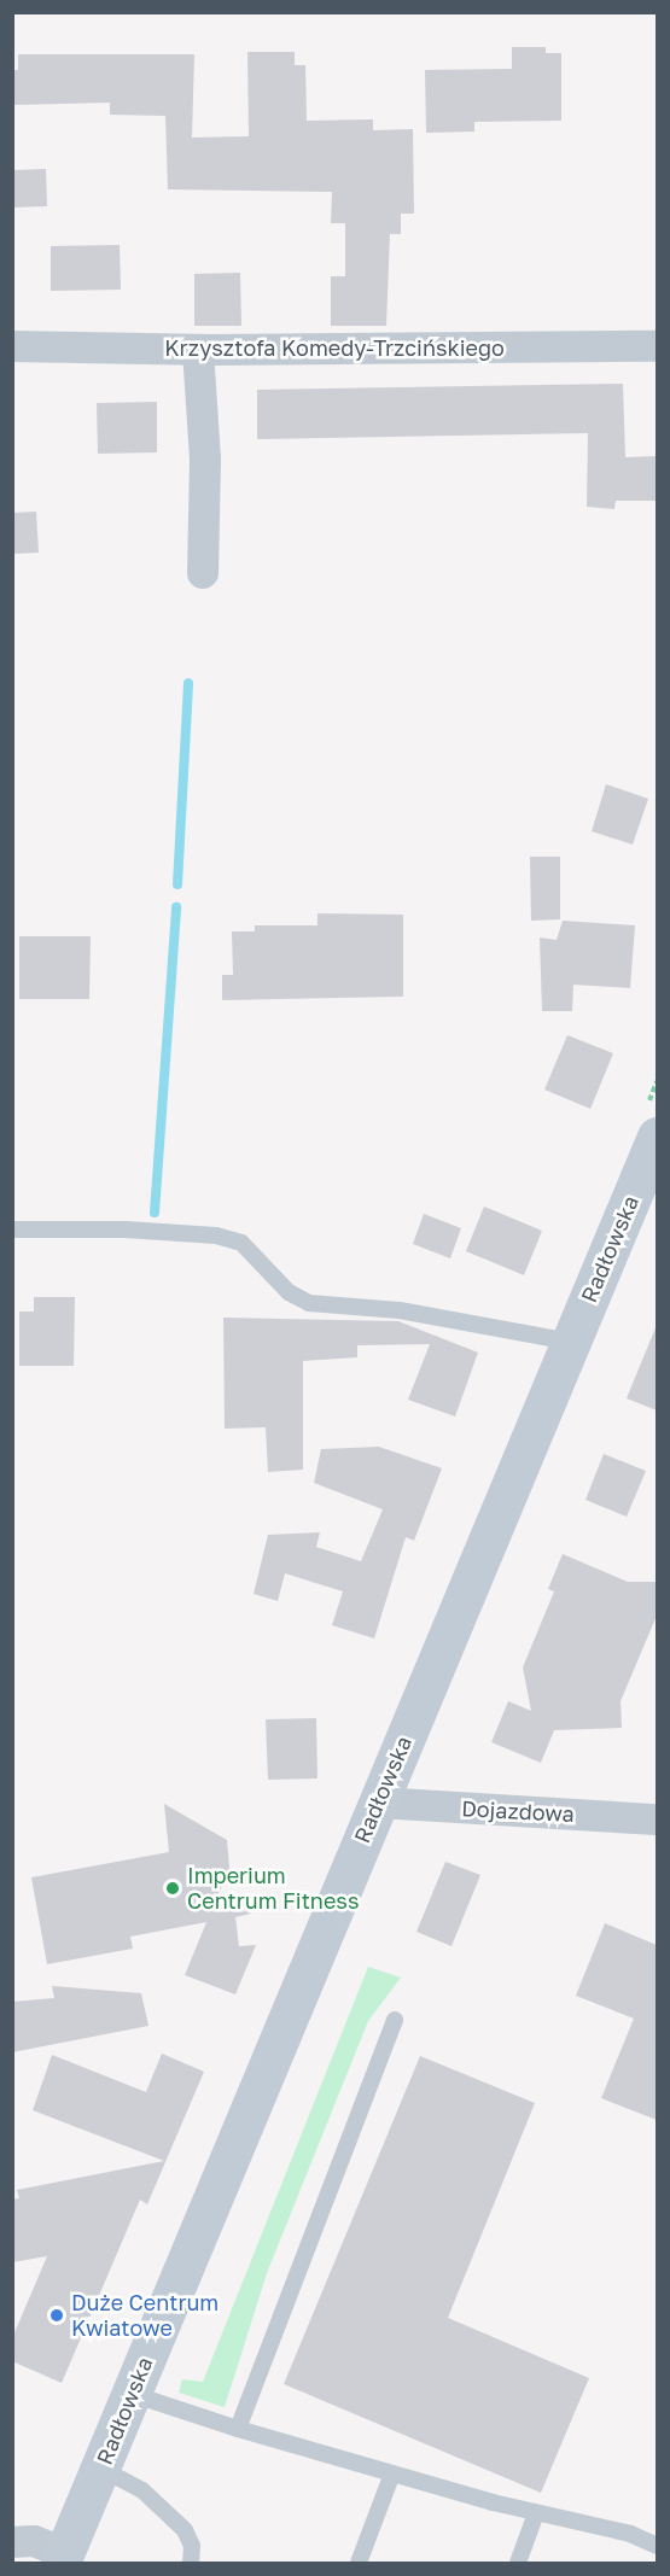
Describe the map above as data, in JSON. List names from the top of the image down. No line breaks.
{"streets":{"street":["Krzysztofa Komedy-Trzcińskiego","Radłowska","Dojazdowa"]},"crossings":[["Radłowska","Dojazdowa"]],"places":["Imperium Centrum Fitness","Duże Centrum Kwiatowe"]}
